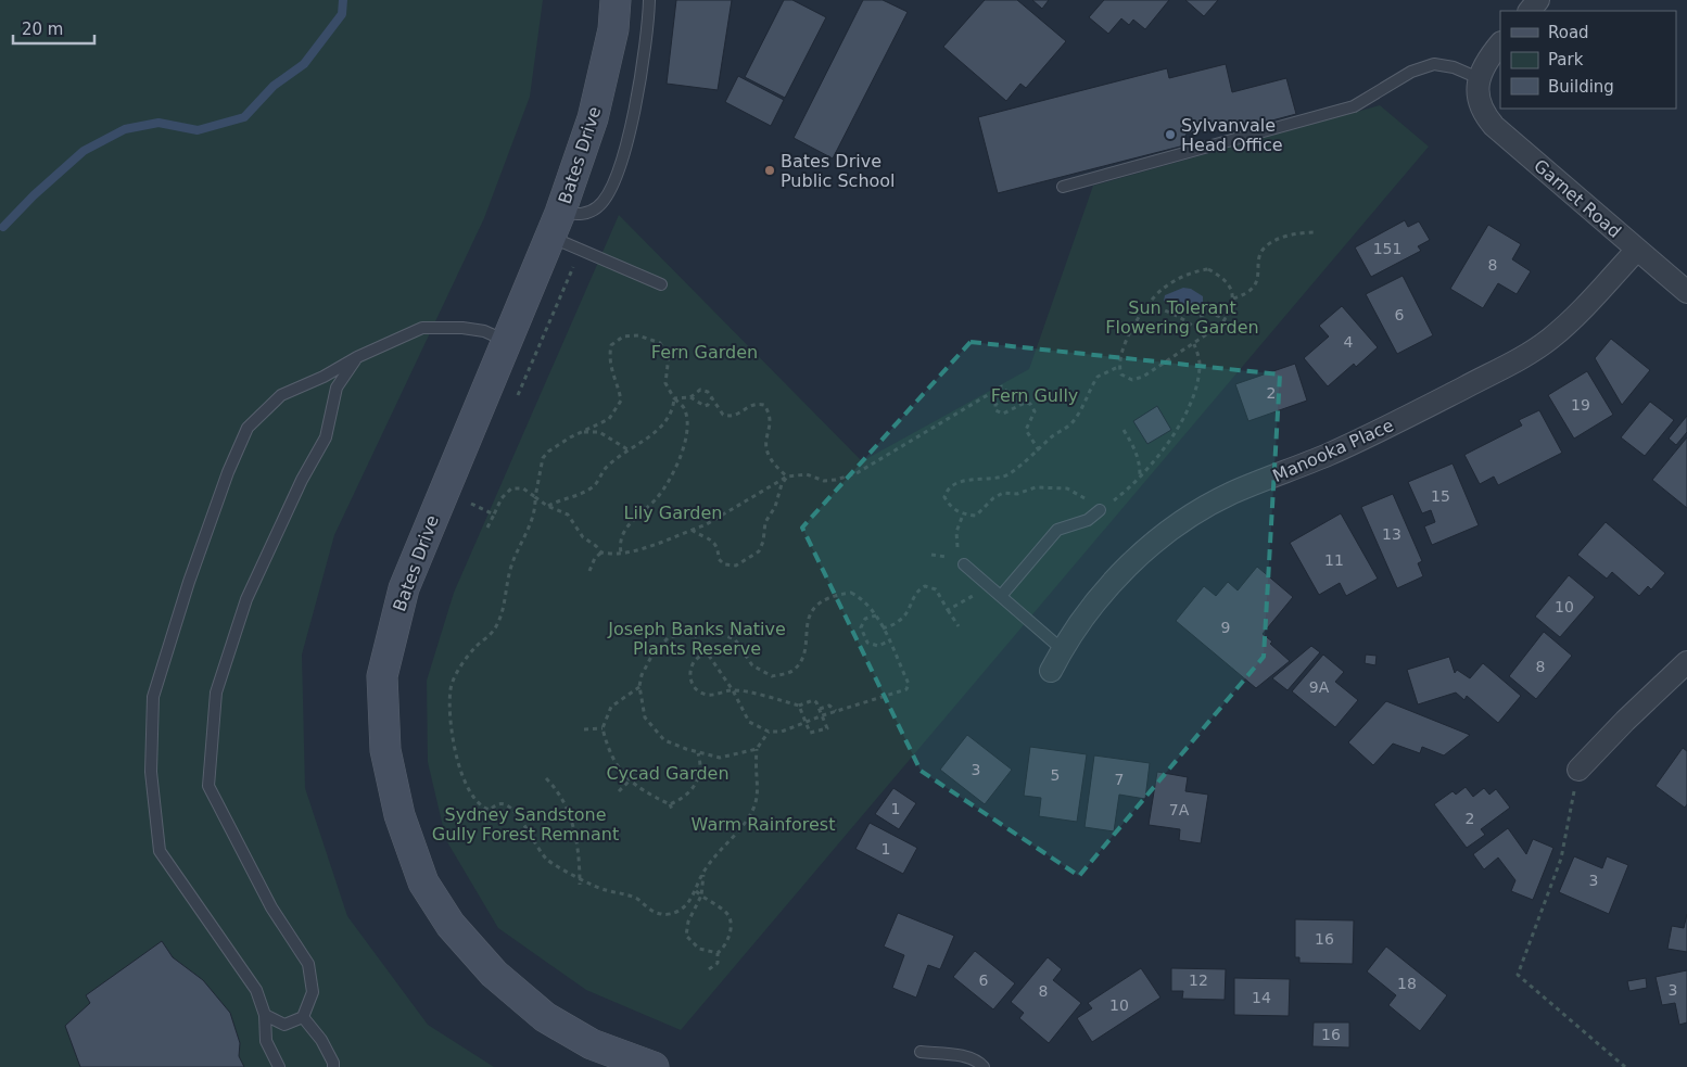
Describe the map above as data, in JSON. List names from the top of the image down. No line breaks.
{"streets":{"main road":["Bates Drive"],"street":["Garnet Road","Manooka Place"]},"crossings":[["Garnet Road","Manooka Place"]],"parks":["Sun Tolerant Flowering Garden","Fern Garden","Fern Gully","Lily Garden","Joseph Banks Native Plants Reserve","Cycad Garden","Sydney Sandstone Gully Forest Remnant","Warm Rainforest"],"places":["Sylvanvale Head Office","Bates Drive Public School"],"house_numbers":["151","8","6","4","2","19","15","13","11","10","9","8","9A","3","5","7","1","7A","2","1","3","16","6","12","18","3","8","14","10","16"],"legend":["Road","Park","Building"],"scale_bar":"20 m"}
